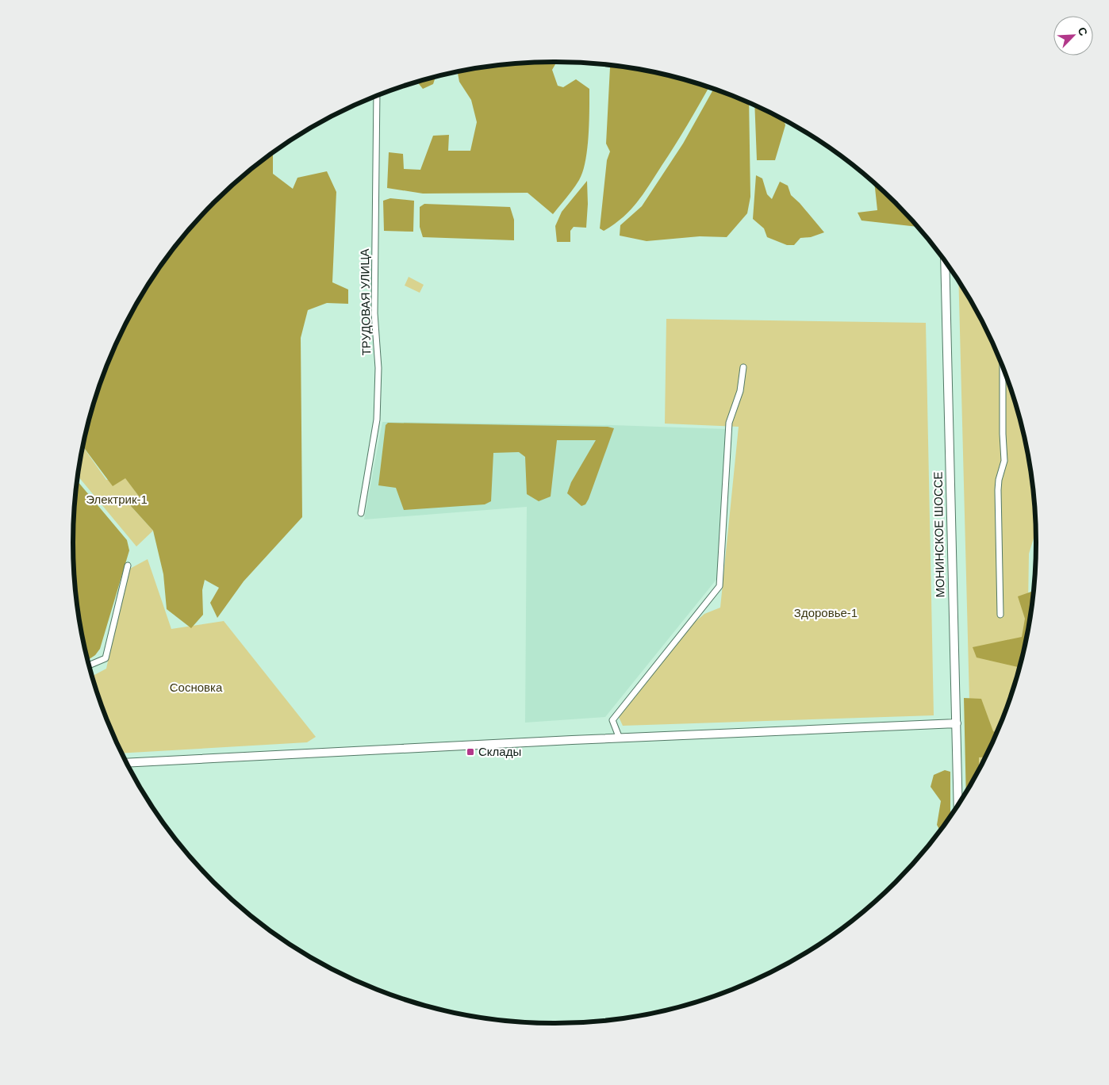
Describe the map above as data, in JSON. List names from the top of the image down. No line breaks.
{"streets":{"main road":["МОНИНСКОЕ ШОССЕ"],"street":["ТРУДОВАЯ УЛИЦА"]},"parks":["Электрик-1","Здоровье-1","Сосновка"],"places":{"transit":["Склады"]},"north":"top right"}
